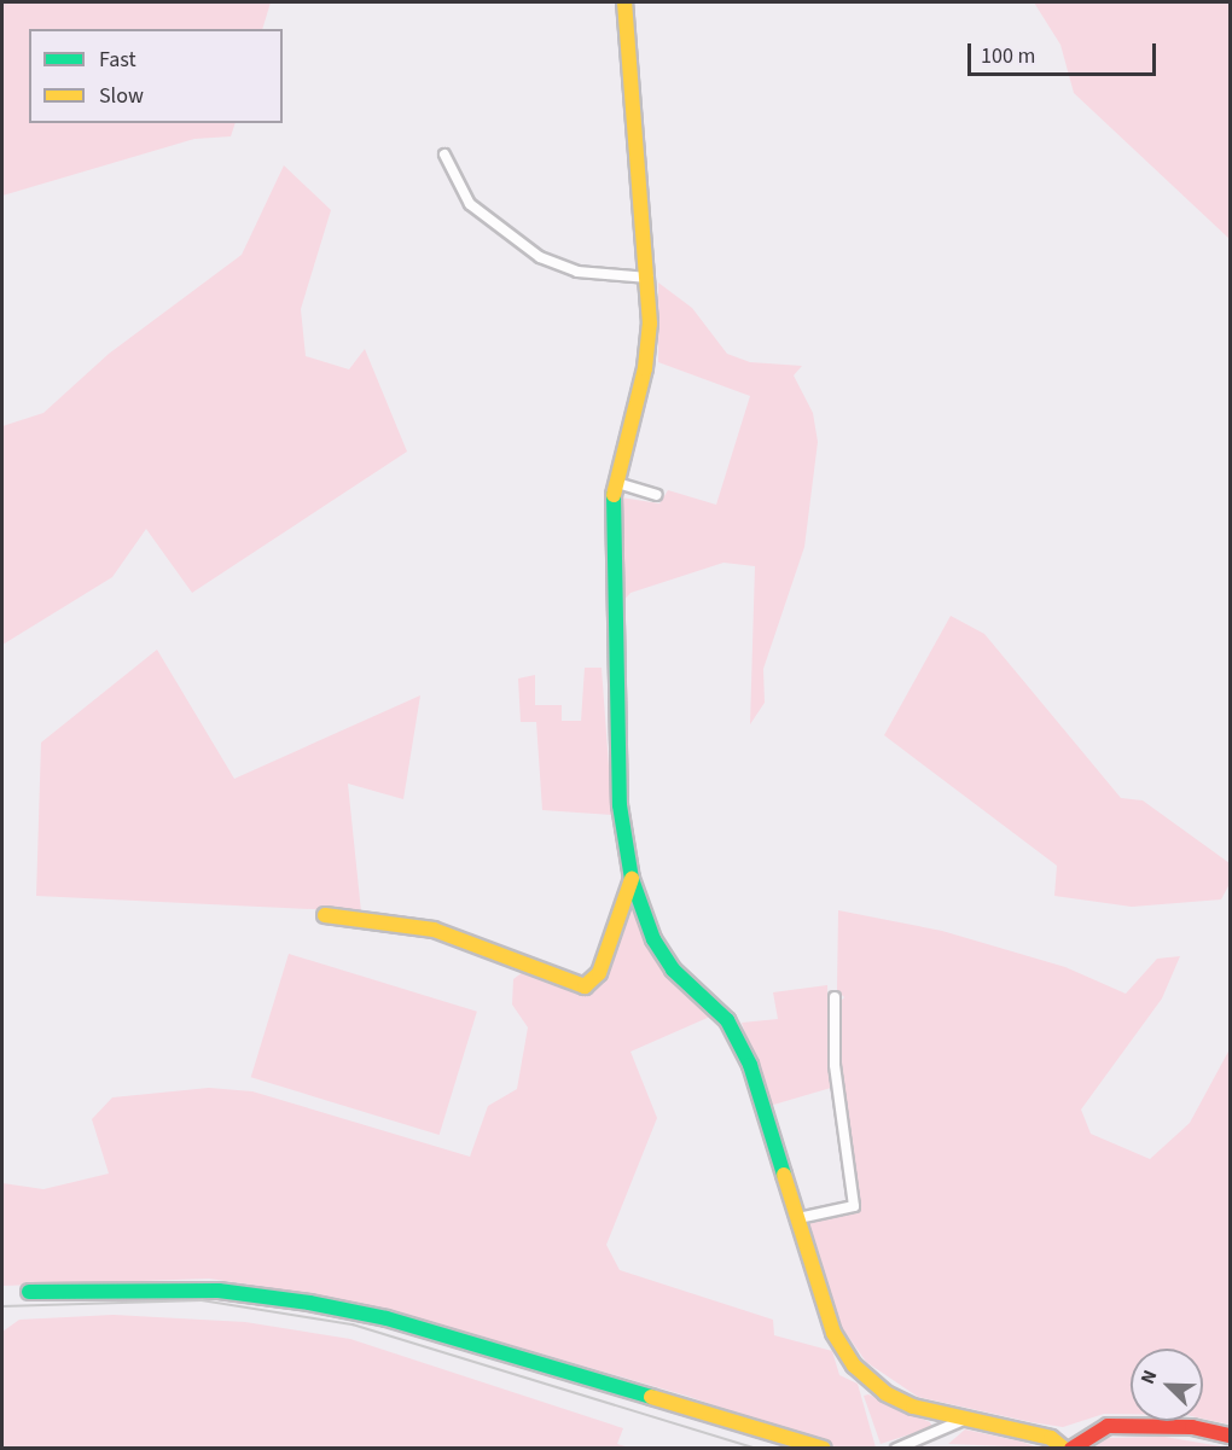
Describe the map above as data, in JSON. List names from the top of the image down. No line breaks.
{"legend":["Fast","Slow"],"scale_bar":"100 m","north":"top left"}
